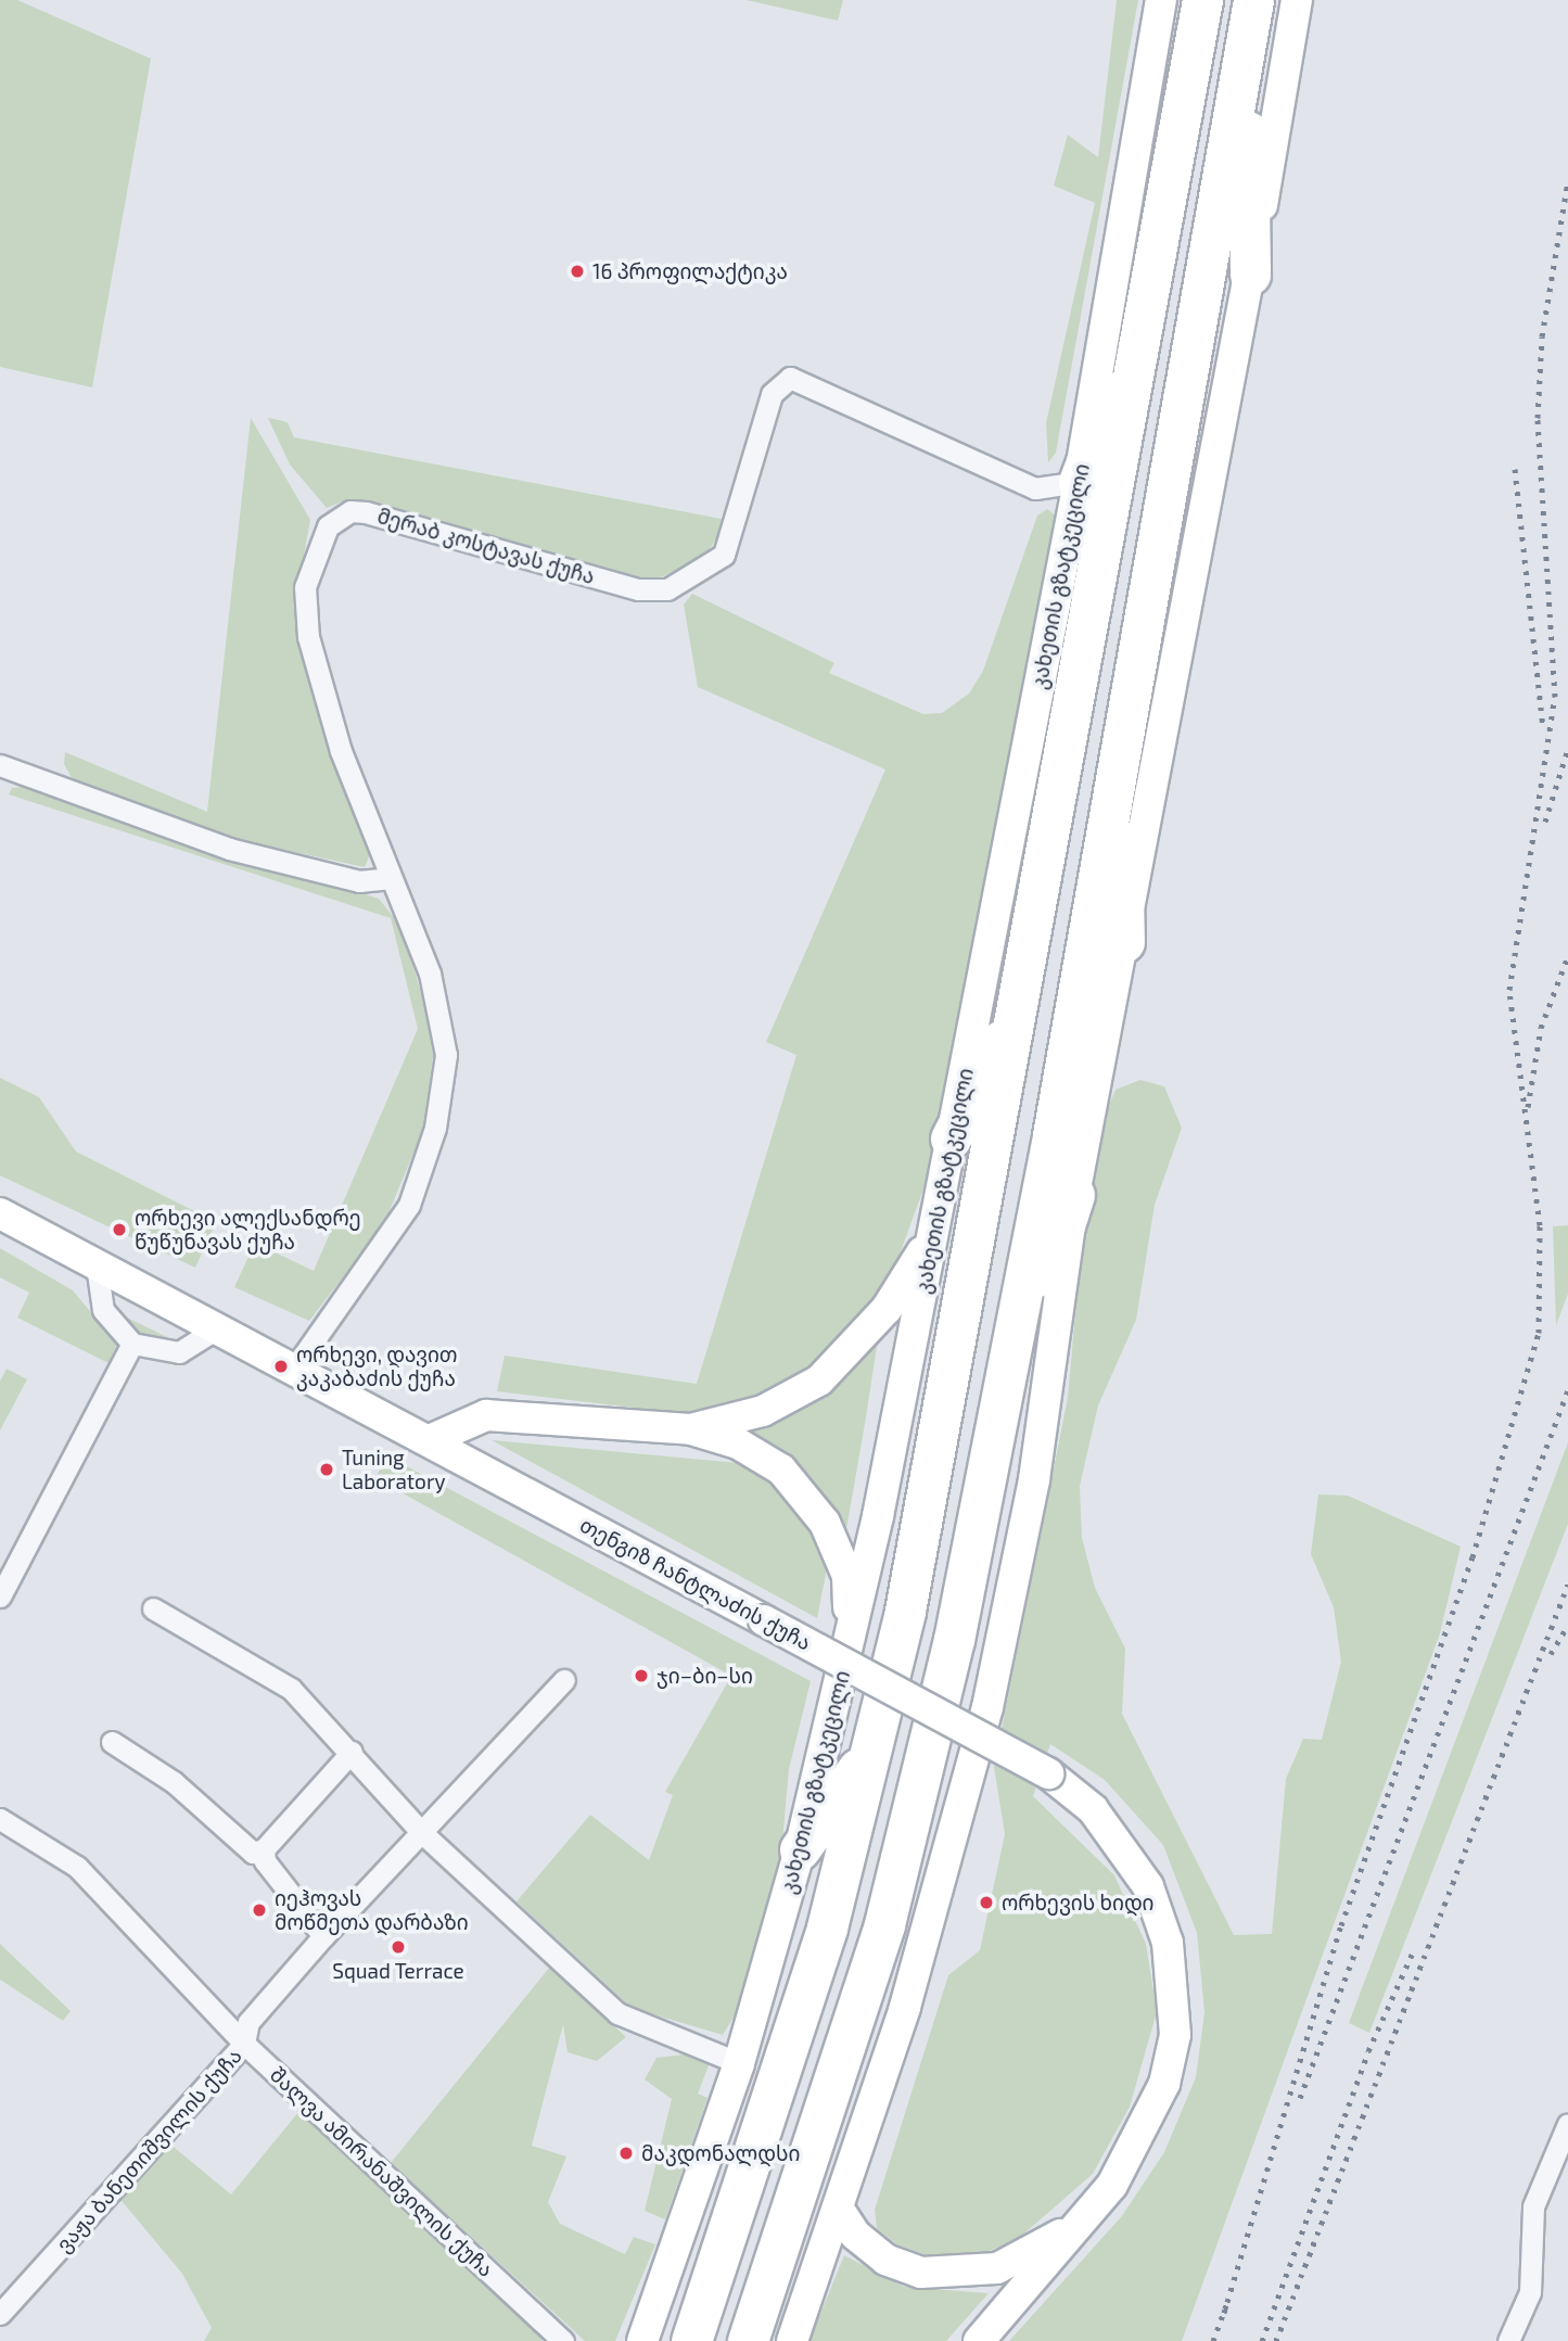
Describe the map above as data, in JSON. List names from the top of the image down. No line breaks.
{"streets":{"highway":["კახეთის გზატკეცილი"],"street":["მერაბ კოსტავას ქუჩა","თენგიზ ჩანტლაძის ქუჩა","ვაჟა ბანეთიშვილის ქუჩა","შალვა ამირანაშვილის ქუჩა"]},"crossings":[["მერაბ კოსტავას ქუჩა","კახეთის გზატკეცილი"],["მერაბ კოსტავას ქუჩა","თენგიზ ჩანტლაძის ქუჩა"],["ვაჟა ბანეთიშვილის ქუჩა","შალვა ამირანაშვილის ქუჩა"]],"places":["16 პროფილაქტიკა","ორხევი ალექსანდრე წუწუნავას ქუჩა","ორხევი, დავით კაკაბაძის ქუჩა","Tuning Laboratory","ჯი–ბი–სი","ორხევის ხიდი","იეჰოვას მოწმეთა დარბაზი","Squad Terrace","მაკდონალდსი"]}
